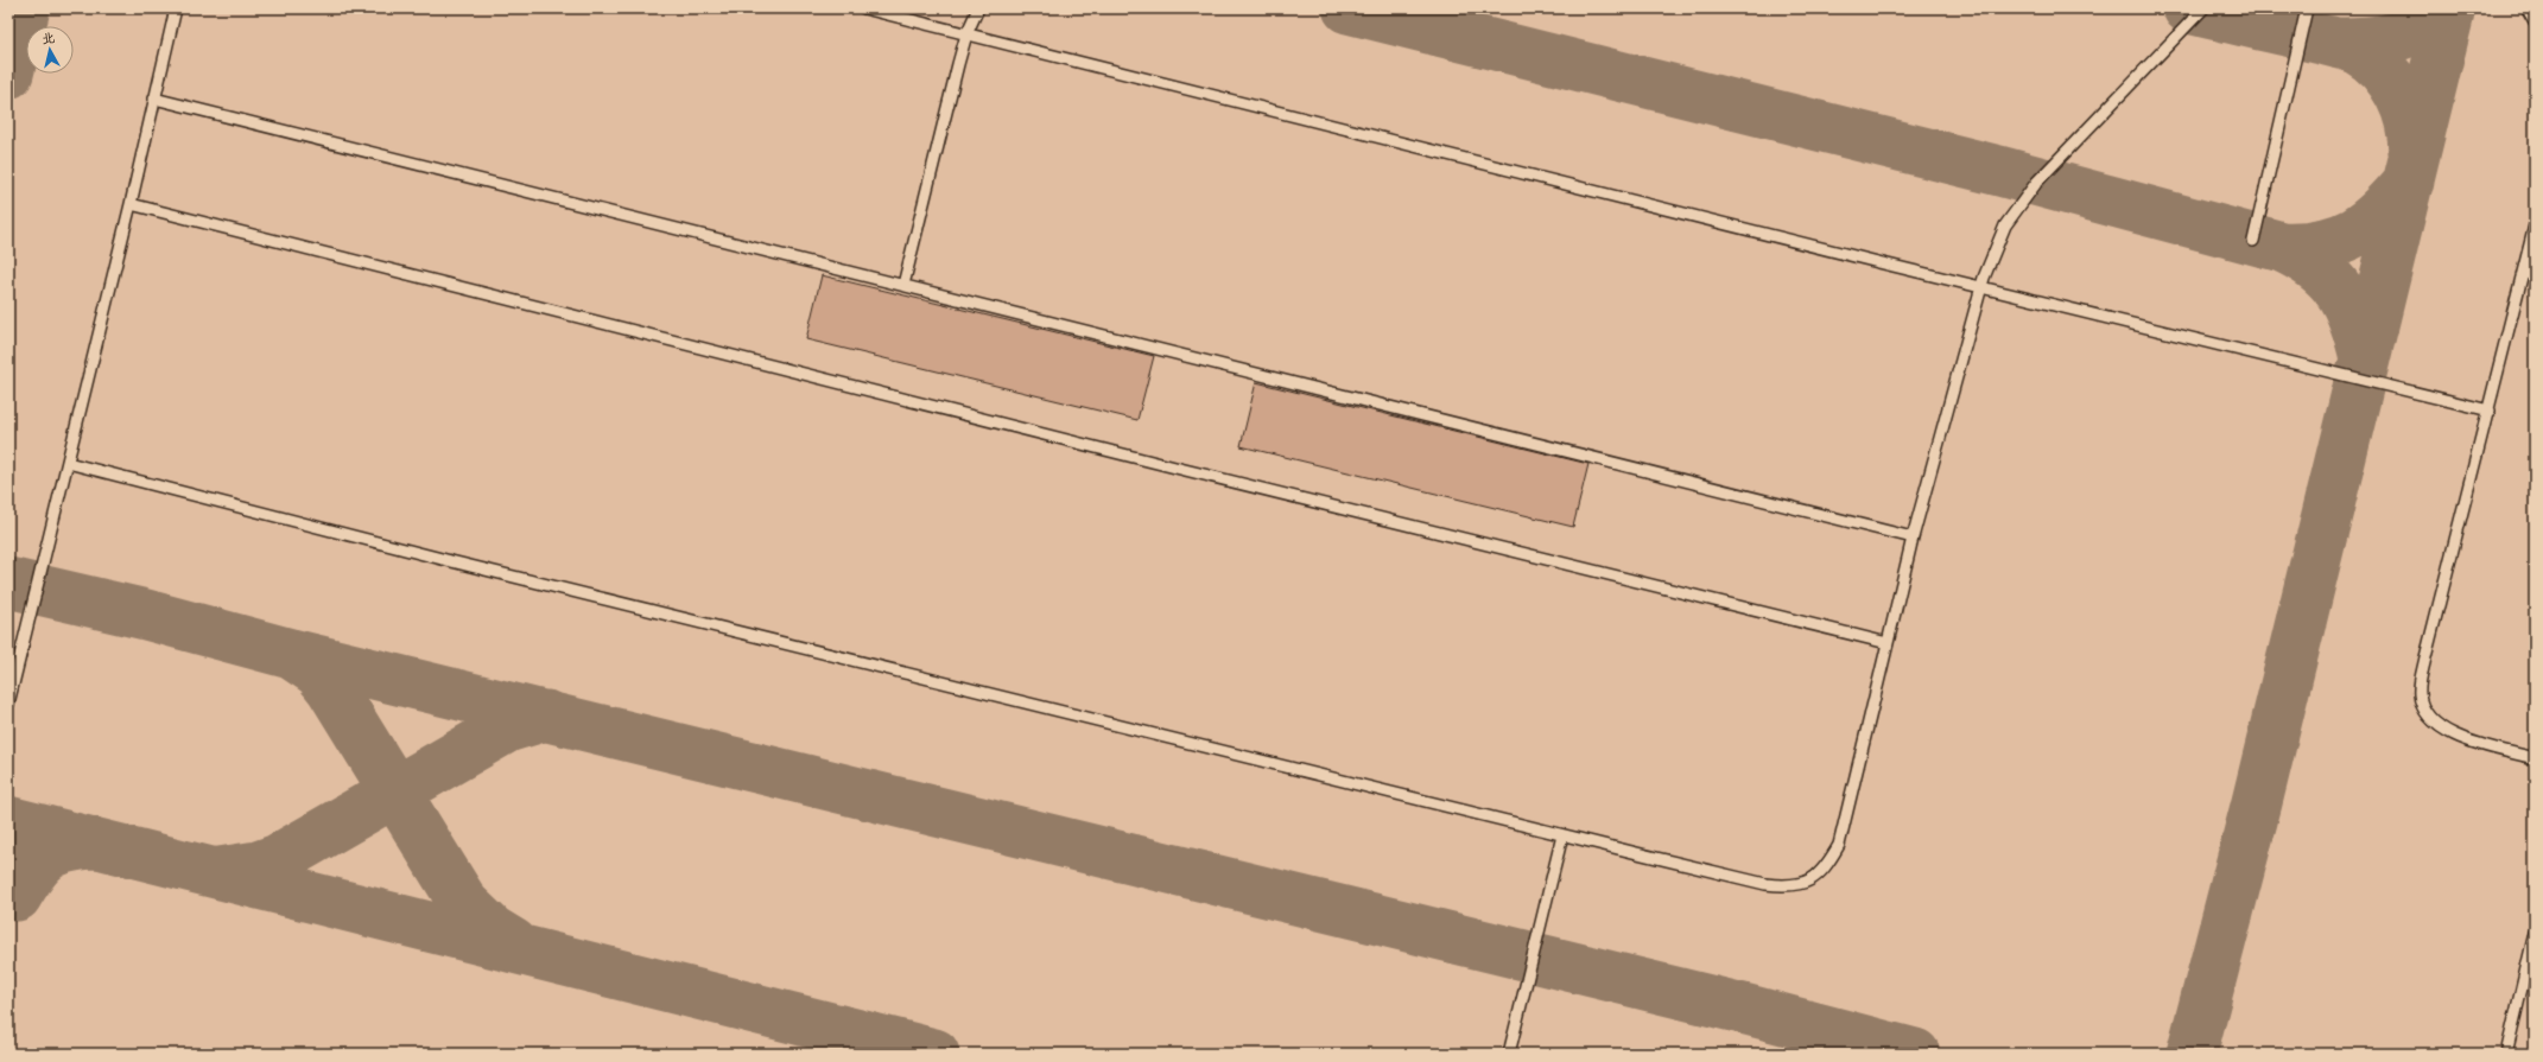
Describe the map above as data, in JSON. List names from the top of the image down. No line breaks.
{"north":"top"}
